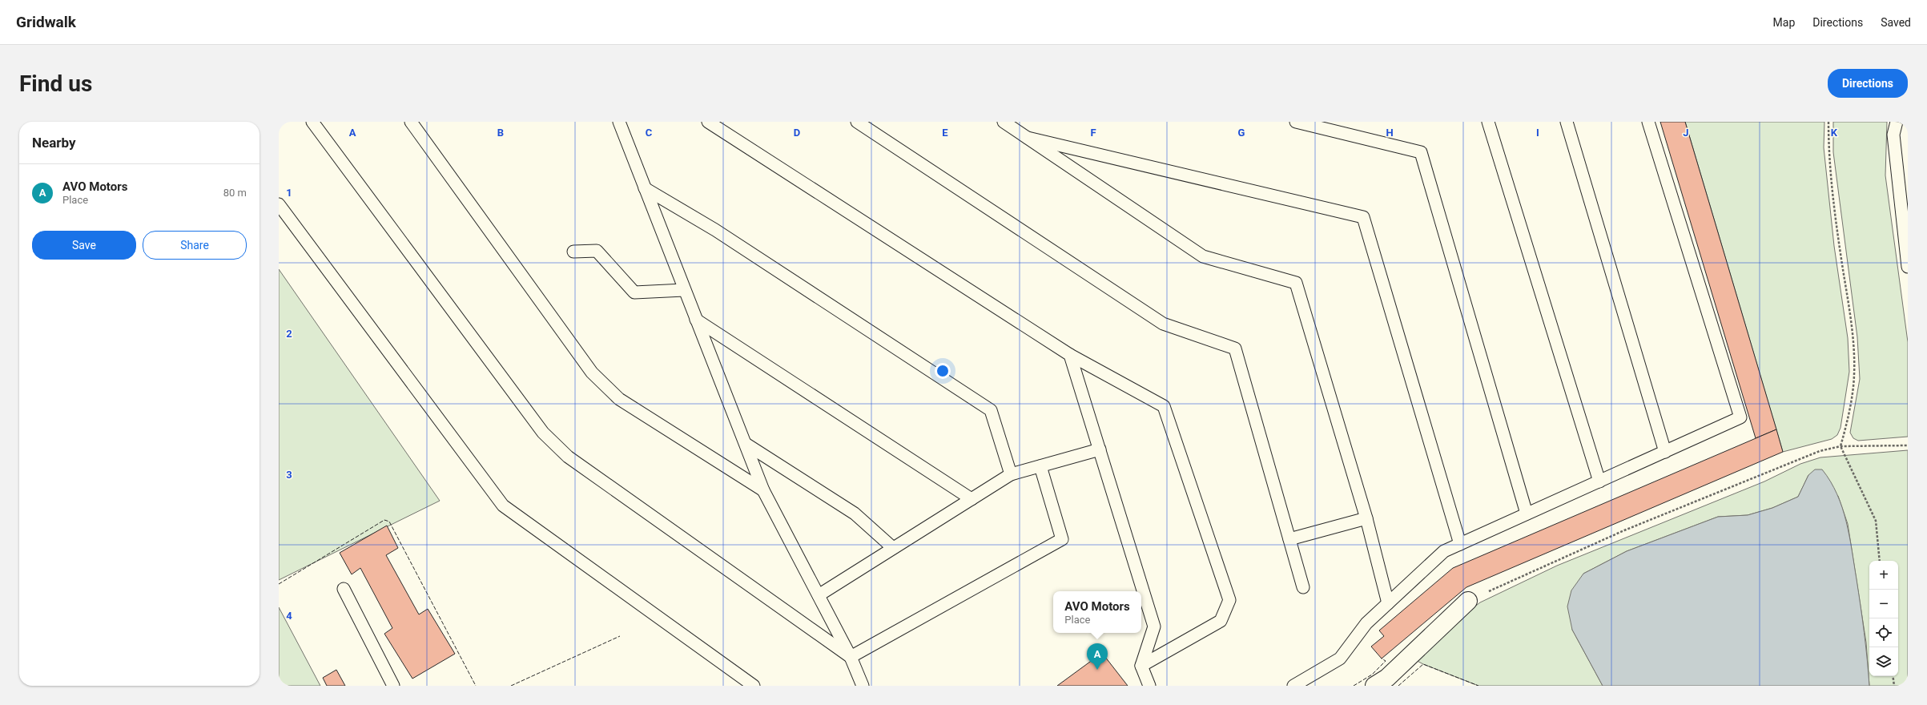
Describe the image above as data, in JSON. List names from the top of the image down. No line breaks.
{"page":{"header":"Gridwalk","nav":["Map","Directions","Saved"],"buttons":["Directions",["Save","Share"]],"title":"Find us","heading":"Nearby","list":[{"mark":"A","name":"AVO Motors","note":"Place","value":"80 m"}],"map_buttons":["+","−"],"popup":["AVO Motors","Place"],"pins":"A"},"grid":{"columns":["A","B","C","D","E","F","G","H","I","J","K"],"rows":["1","2","3","4"]}}
